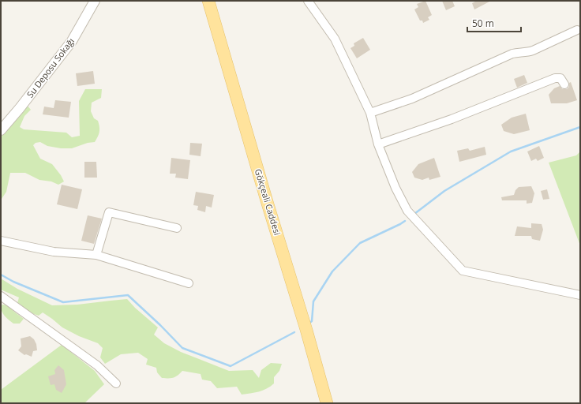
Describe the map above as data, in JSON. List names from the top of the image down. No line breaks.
{"streets":{"main road":["Gökçeali Caddesi"],"street":["Su Deposu Sokağı"]},"scale_bar":"50 m"}
